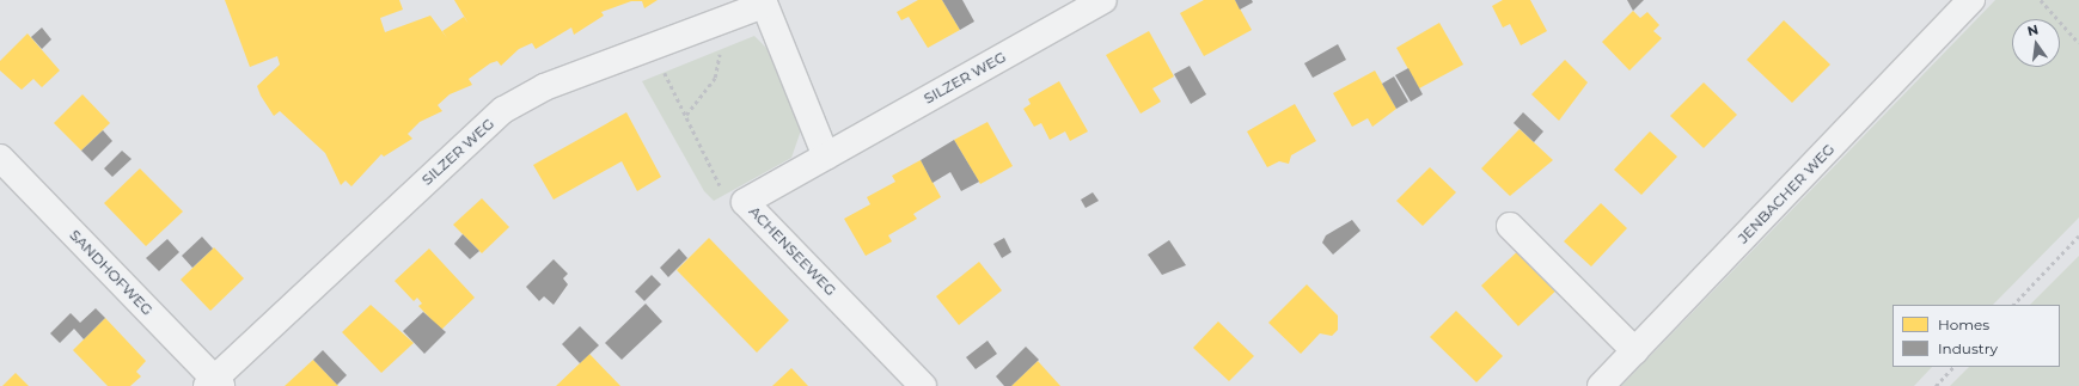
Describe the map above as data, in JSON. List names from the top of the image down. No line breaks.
{"streets":{"street":["SILZER WEG","JENBACHER WEG","ACHENSEEWEG","SANDHOFWEG"]},"crossings":[["SILZER WEG","ACHENSEEWEG"],["SILZER WEG","SANDHOFWEG"]],"legend":["Homes","Industry"],"north":"top"}
